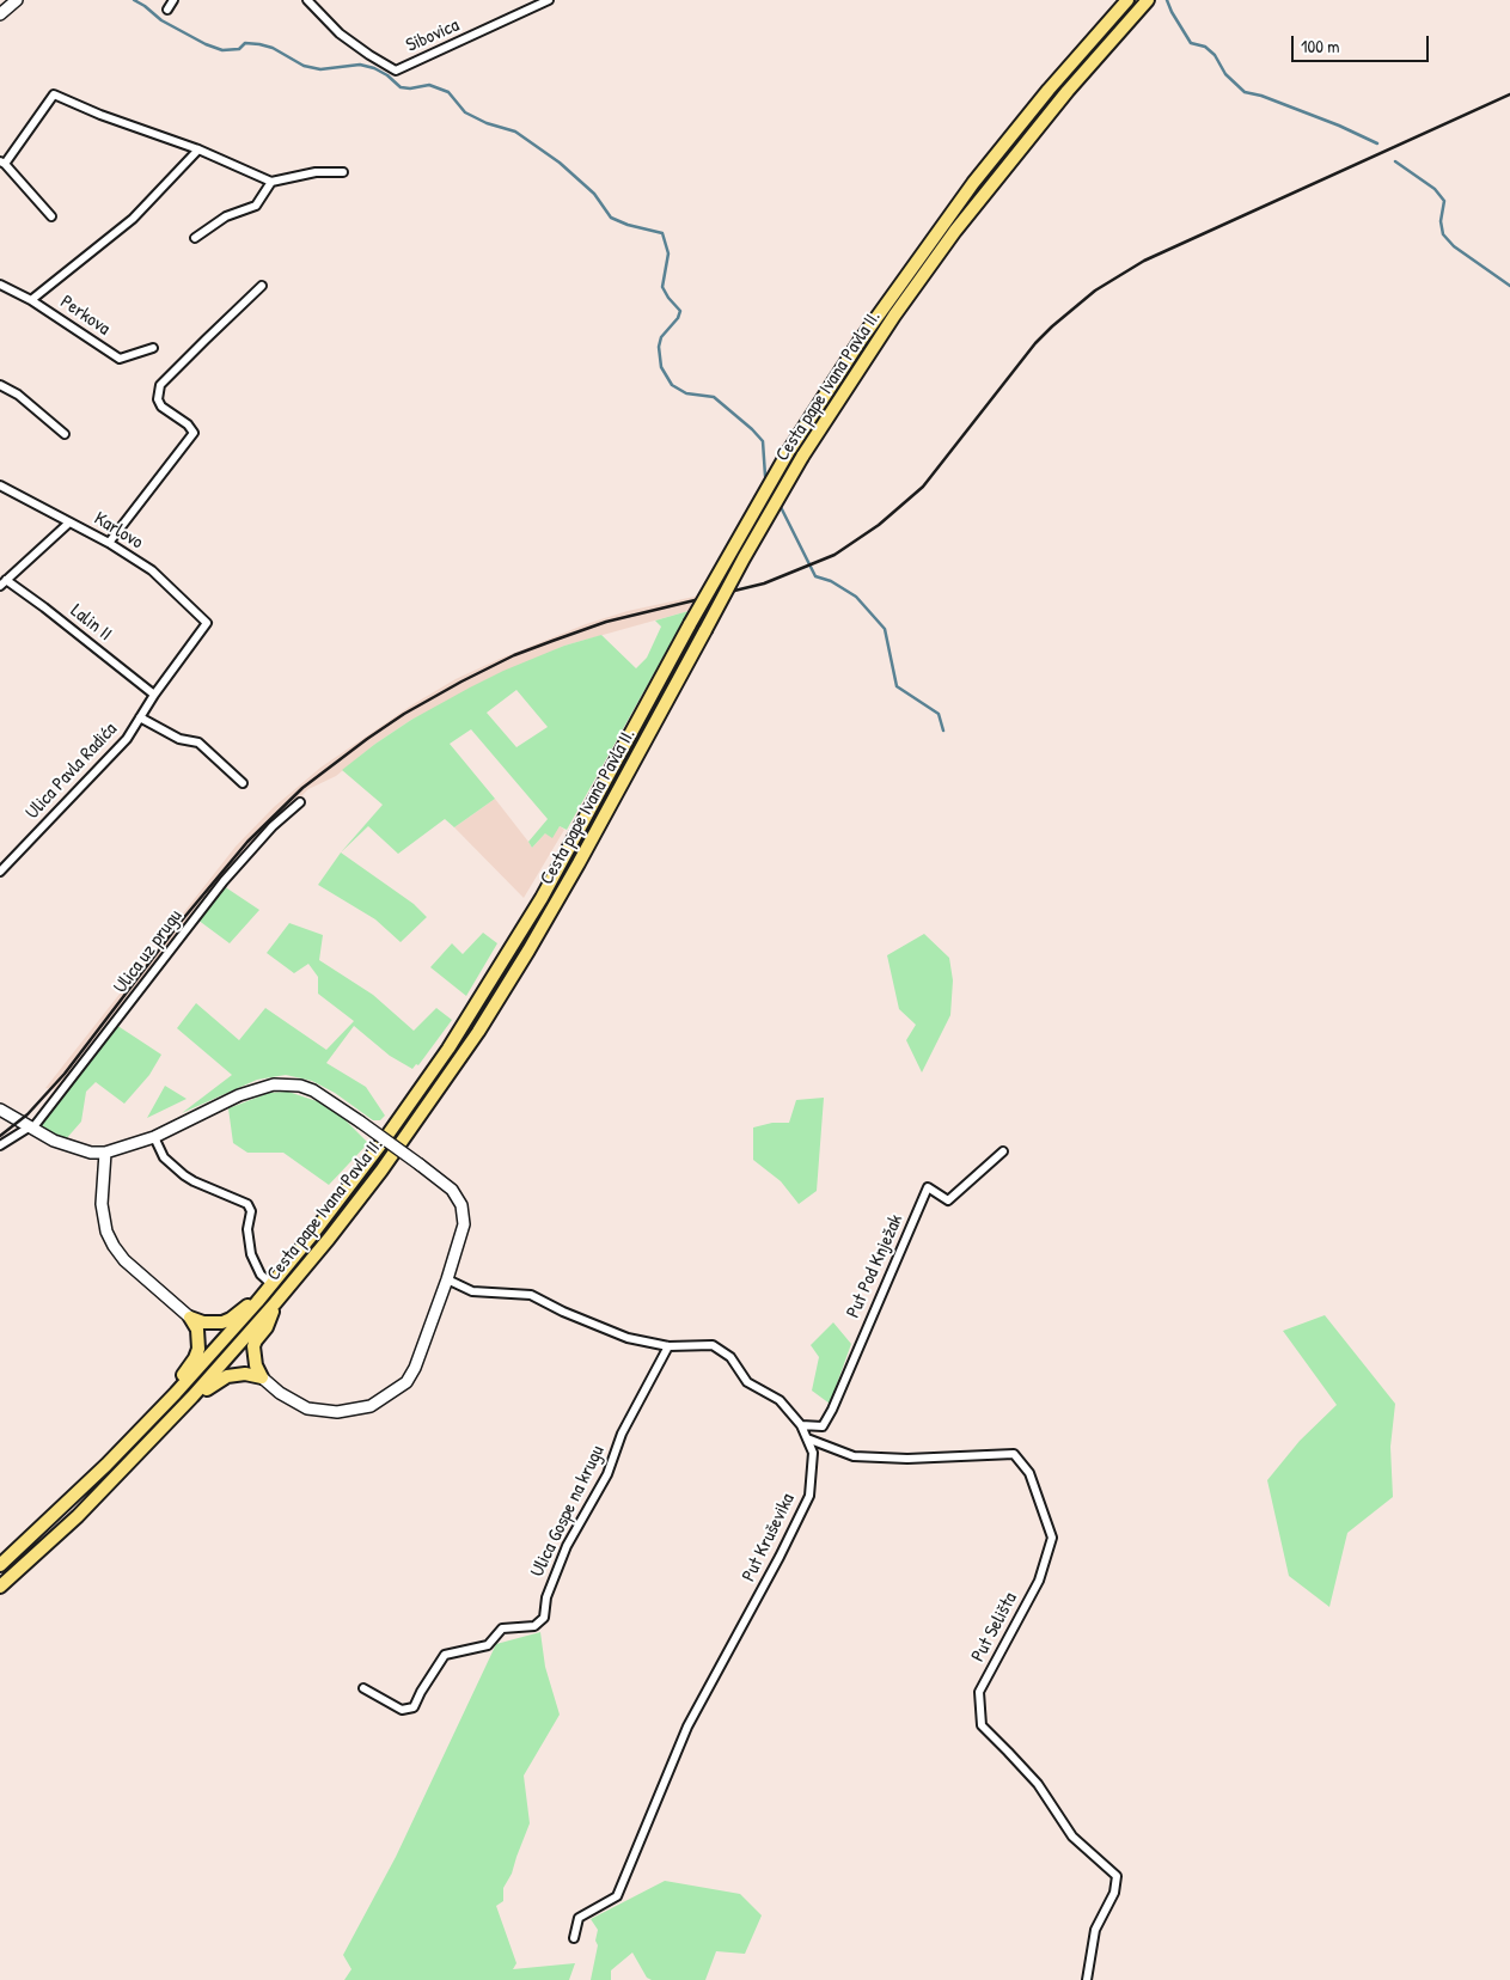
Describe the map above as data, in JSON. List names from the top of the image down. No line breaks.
{"streets":{"main road":["Cesta pape Ivana Pavla II."],"street":["Sibovica","Perkova","Karlovo","Lalin II","Ulica Pavla Radića","Ulica uz prugu","Put Pod Knježak","Ulica Gospe na krugu","Put Kruševika","Put Selišta"]},"crossings":[["Karlovo","Ulica Pavla Radića"],["Lalin II","Ulica Pavla Radića"],["Put Pod Knježak","Put Kruševika"],["Ulica Gospe na krugu","Put Kruševika"],["Put Kruševika","Put Selišta"]],"scale_bar":"100 m"}
